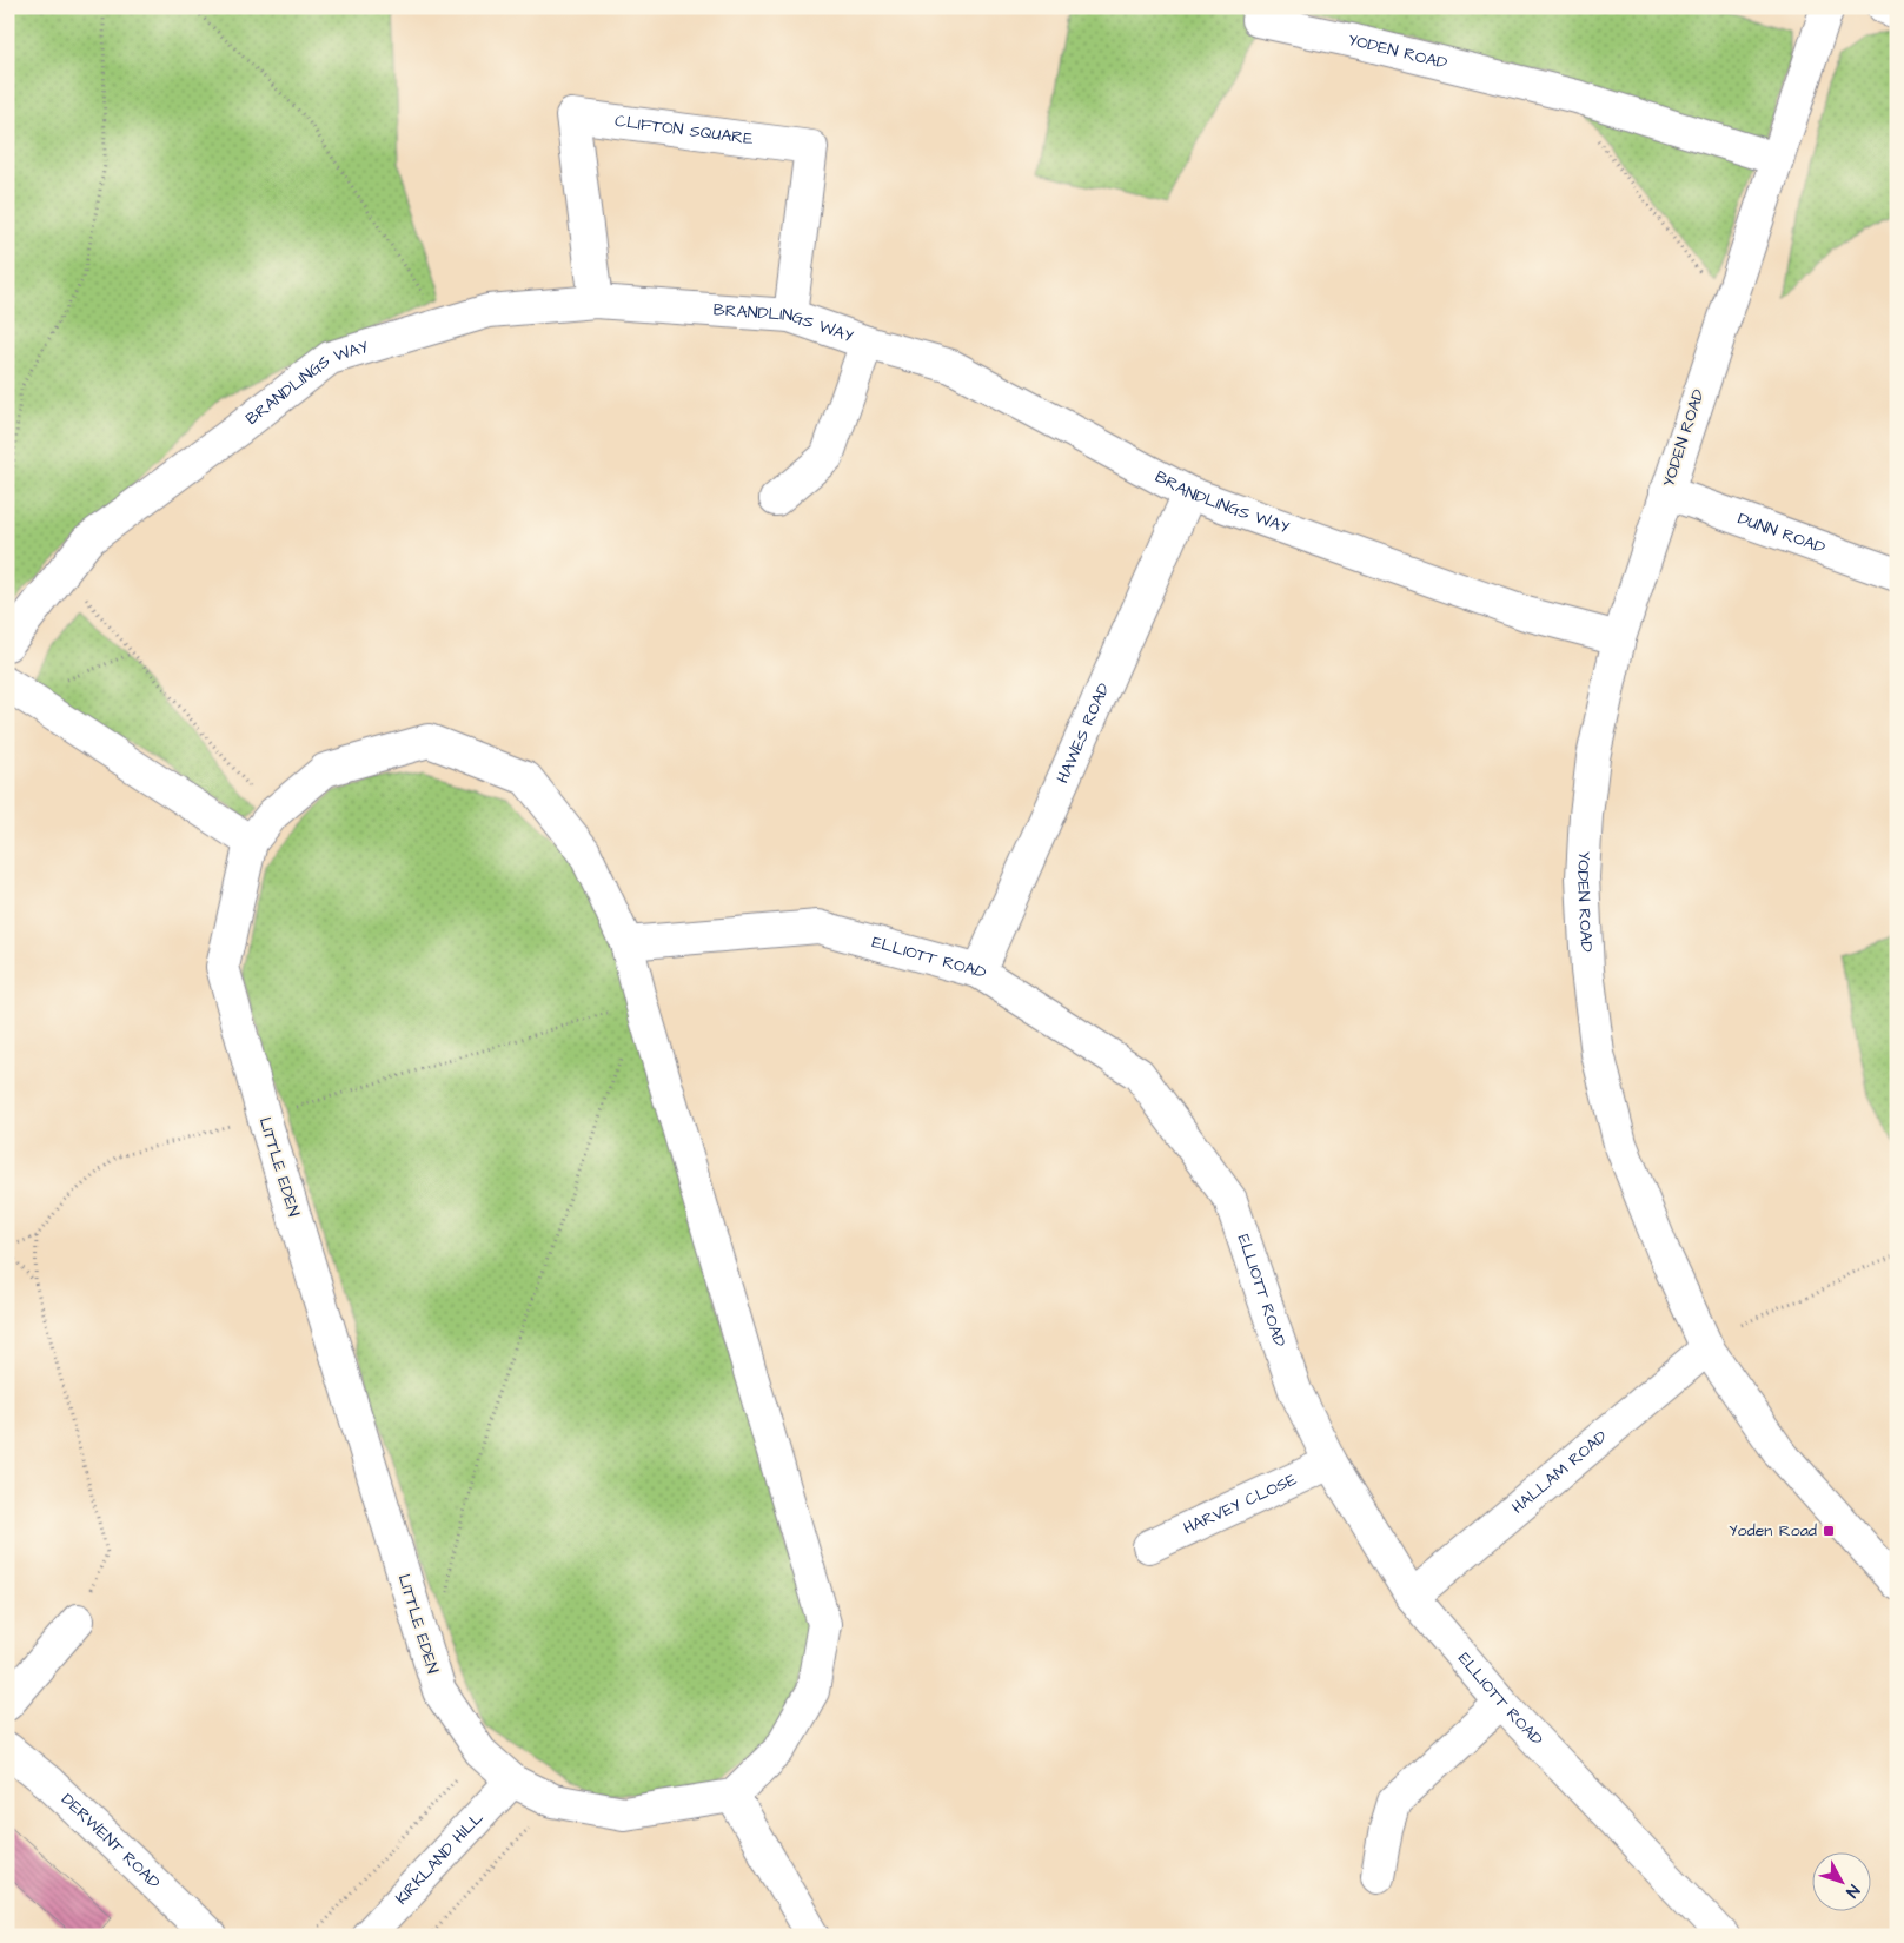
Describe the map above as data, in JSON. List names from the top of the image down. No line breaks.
{"streets":{"street":["YODEN ROAD","CLIFTON SQUARE","BRANDLINGS WAY","DUNN ROAD","HAWES ROAD","ELLIOTT ROAD","LITTLE EDEN","HALLAM ROAD","HARVEY CLOSE","DERWENT ROAD","KIRKLAND HILL"]},"crossings":[["YODEN ROAD","BRANDLINGS WAY"],["YODEN ROAD","DUNN ROAD"],["YODEN ROAD","HALLAM ROAD"],["CLIFTON SQUARE","BRANDLINGS WAY"],["BRANDLINGS WAY","HAWES ROAD"],["HAWES ROAD","ELLIOTT ROAD"],["ELLIOTT ROAD","LITTLE EDEN"],["ELLIOTT ROAD","HALLAM ROAD"],["ELLIOTT ROAD","HARVEY CLOSE"],["LITTLE EDEN","KIRKLAND HILL"]],"places":{"transit":["Yoden Road"]},"north":"bottom right"}
